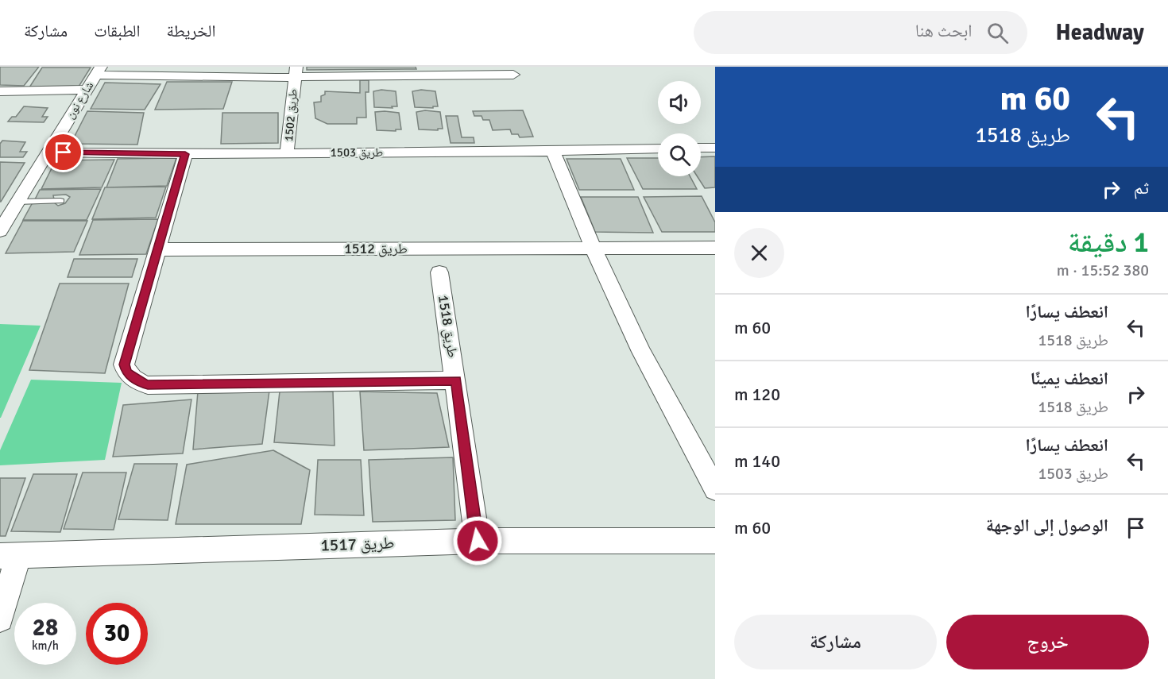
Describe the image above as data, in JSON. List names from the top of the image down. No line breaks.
{"streets":{"street":["شارع نون","طريق 1502","طريق 1503","طريق 1512","طريق 1518","طريق 1517"]},"crossings":[["شارع نون","طريق 1502"],["شارع نون","طريق 1503"],["طريق 1502","طريق 1503"],["طريق 1518","طريق 1517"]],"page":{"header":"Headway","search":"ابحث هنا","nav":["الخريطة","الطبقات","مشاركة"],"turn":["60 m","طريق 1518"],"then":"ثم","heading":["1 دقيقة","380 m · 15:52"],"list":[{"name":"انعطف يسارًا","note":"طريق 1518","value":"60 m"},{"name":"انعطف يمينًا","note":"طريق 1518","value":"120 m"},{"name":"انعطف يسارًا","note":"طريق 1503","value":"140 m"},{"name":"الوصول إلى الوجهة","value":"60 m"}],"speed":"28 km/h","limit":"30","buttons":["خروج","مشاركة"]}}
